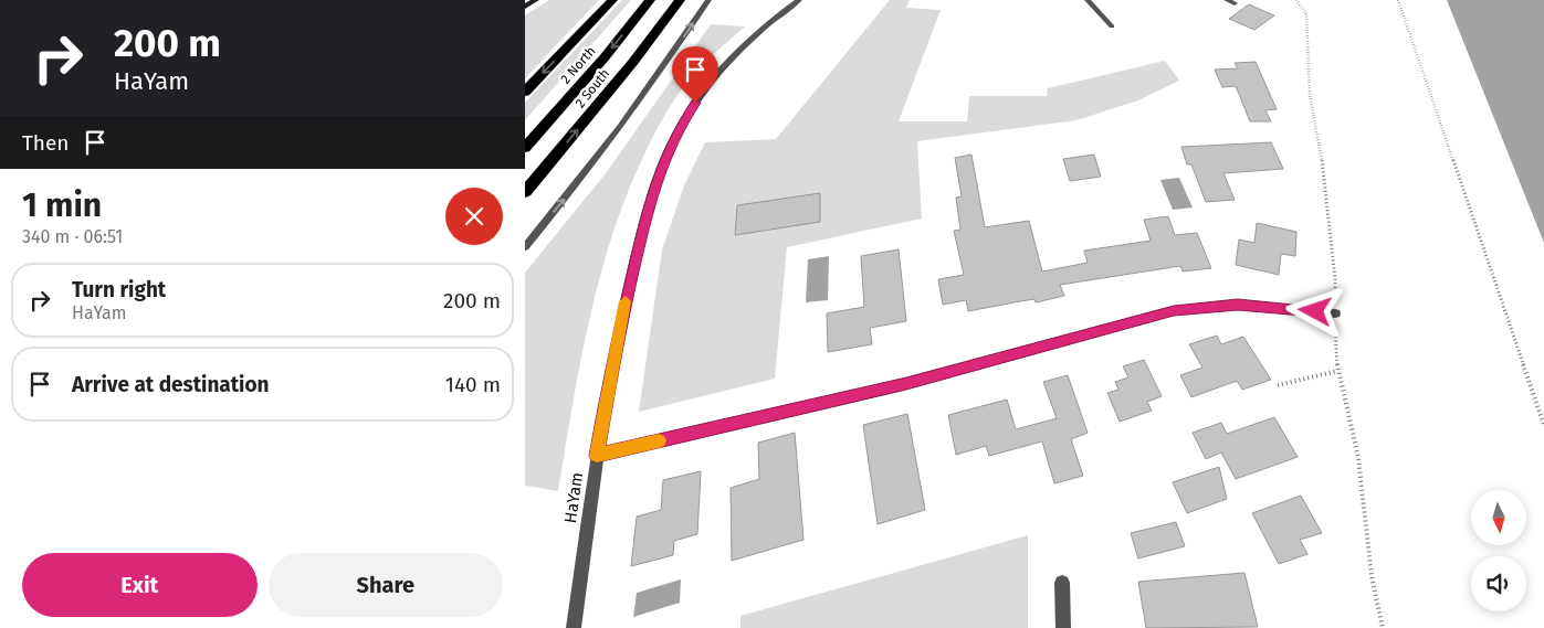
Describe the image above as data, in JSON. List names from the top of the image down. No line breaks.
{"streets":{"highway":["2 North","2 South"],"street":["HaYam"]},"north":"bottom","page":{"turn":["200 m","HaYam"],"then":"Then","heading":["1 min","340 m · 06:51"],"list":[{"name":"Turn right","note":"HaYam","value":"200 m"},{"name":"Arrive at destination","value":"140 m"}],"buttons":["Exit","Share"]}}
